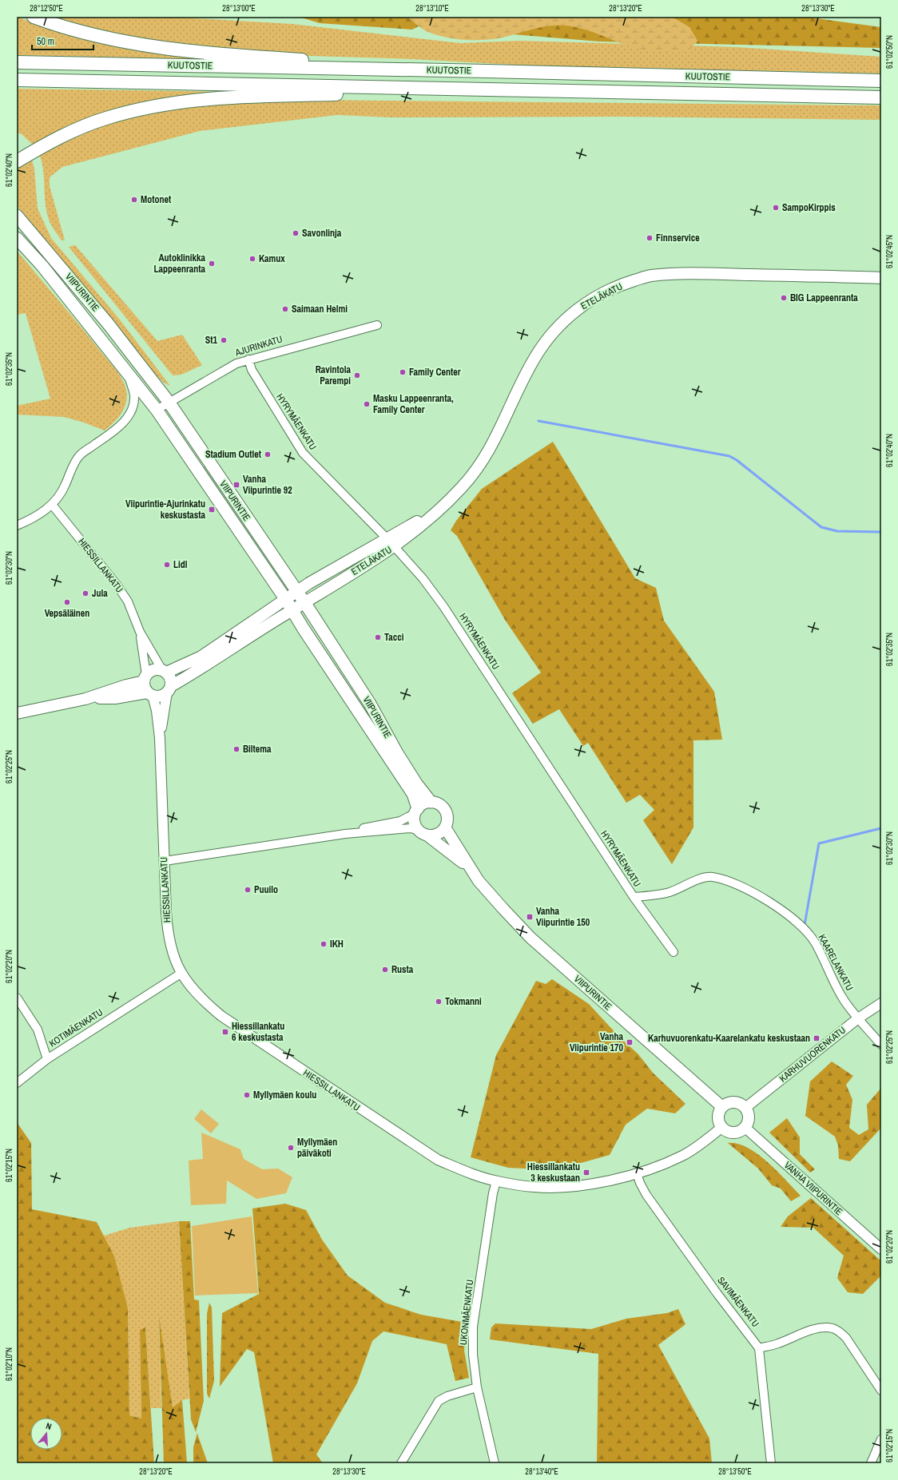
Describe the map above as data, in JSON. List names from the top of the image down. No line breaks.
{"streets":{"highway":["KUUTOSTIE"],"main road":["VIIPURINTIE","ETELÄKATU"],"street":["AJURINKATU","HYRYMÄENKATU","HIESSILLANKATU","KAARELANKATU","KOTIMÄENKATU","KARHUVUORENKATU","VANHA VIIPURINTIE","SAVIMÄENKATU","UKONMÄENKATU"]},"crossings":[["VIIPURINTIE","ETELÄKATU"],["VIIPURINTIE","AJURINKATU"],["VIIPURINTIE","HIESSILLANKATU"],["VIIPURINTIE","KARHUVUORENKATU"],["VIIPURINTIE","VANHA VIIPURINTIE"],["ETELÄKATU","HYRYMÄENKATU"],["AJURINKATU","HYRYMÄENKATU"],["HYRYMÄENKATU","KAARELANKATU"],["HIESSILLANKATU","KOTIMÄENKATU"],["HIESSILLANKATU","KARHUVUORENKATU"],["HIESSILLANKATU","VANHA VIIPURINTIE"],["HIESSILLANKATU","SAVIMÄENKATU"],["HIESSILLANKATU","UKONMÄENKATU"],["KAARELANKATU","KARHUVUORENKATU"],["KARHUVUORENKATU","VANHA VIIPURINTIE"]],"places":{"other":["Motonet","SampoKirppis","Savonlinja","Finnservice","Kamux","Autoklinikka Lappeenranta","BIG Lappeenranta","Saimaan Helmi","St1","Family Center","Ravintola Parempi","Masku Lappeenranta, Family Center","Stadium Outlet","Lidl","Jula","Vepsäläinen","Tacci","Biltema","Puuilo","IKH","Rusta","Tokmanni","Myllymäen koulu","Myllymäen päiväkoti"],"transit":["Vanha Viipurintie 92","Viipurintie-Ajurinkatu keskustasta","Vanha Viipurintie 150","Hiessillankatu 6 keskustasta","Karhuvuorenkatu-Kaarelankatu keskustaan","Vanha Viipurintie 170","Hiessillankatu 3 keskustaan"]},"scale_bar":"50 m","north":"top","coordinates":["28°12'50\"E","28°13'00\"E","28°13'10\"E","28°13'20\"E","28°13'30\"E","61°02'50\"N","61°02'40\"N","61°02'45\"N","61°02'35\"N","61°02'30\"N","61°02'25\"N","61°02'20\"N","61°02'15\"N","61°02'10\"N","28°13'40\"E","28°13'50\"E"]}
